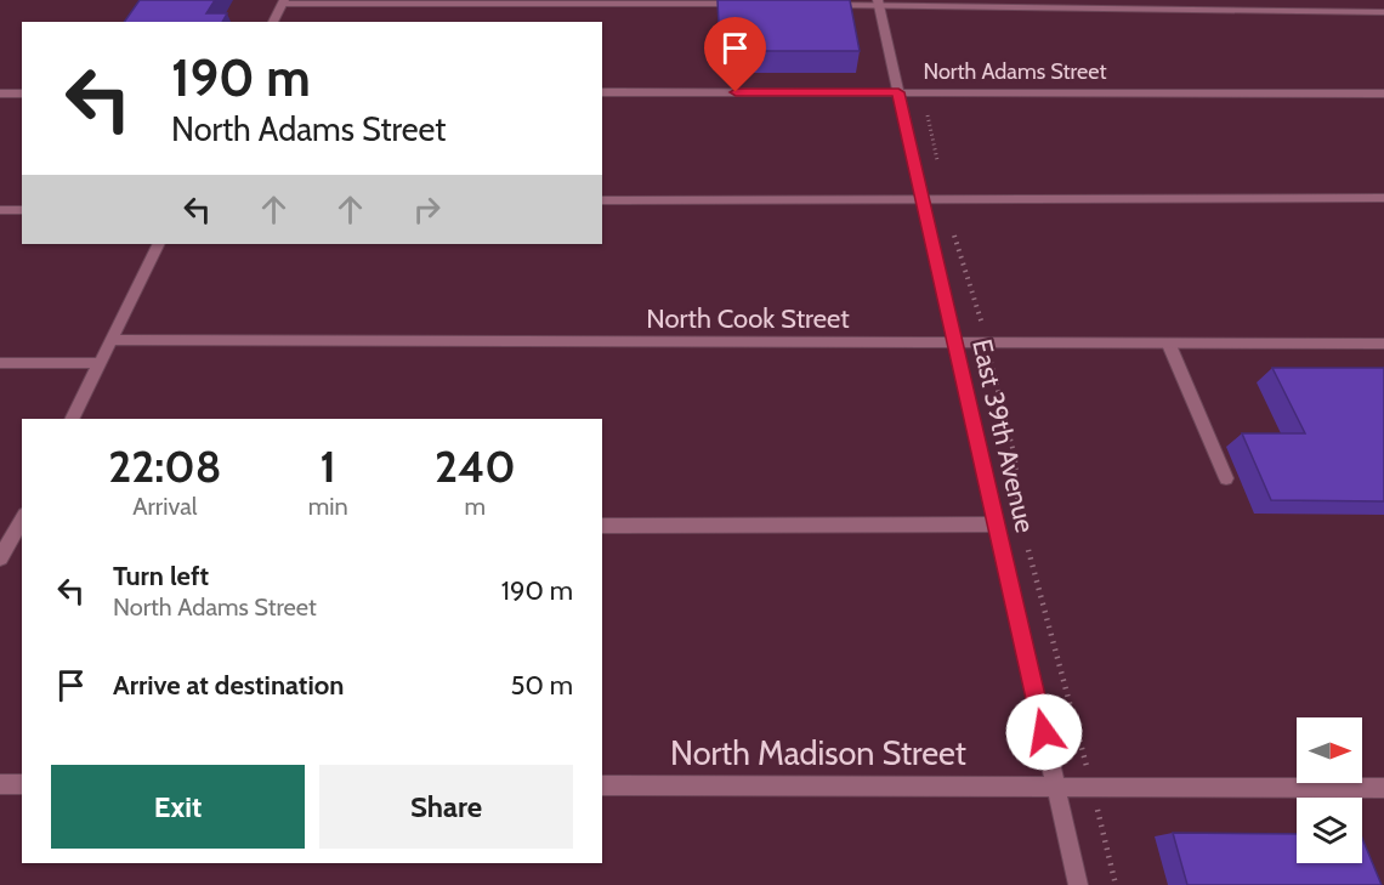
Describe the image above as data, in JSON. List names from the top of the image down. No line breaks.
{"streets":{"street":["North Adams Street","North Cook Street","East 39th Avenue","North Madison Street"]},"crossings":[["North Adams Street","East 39th Avenue"],["North Cook Street","East 39th Avenue"],["East 39th Avenue","North Madison Street"]],"north":"right","page":{"turn":["190 m","North Adams Street"],"eta":["22:08","Arrival","1","min","240","m"],"list":[{"name":"Turn left","note":"North Adams Street","value":"190 m"},{"name":"Arrive at destination","value":"50 m"}],"buttons":["Exit","Share"]}}
